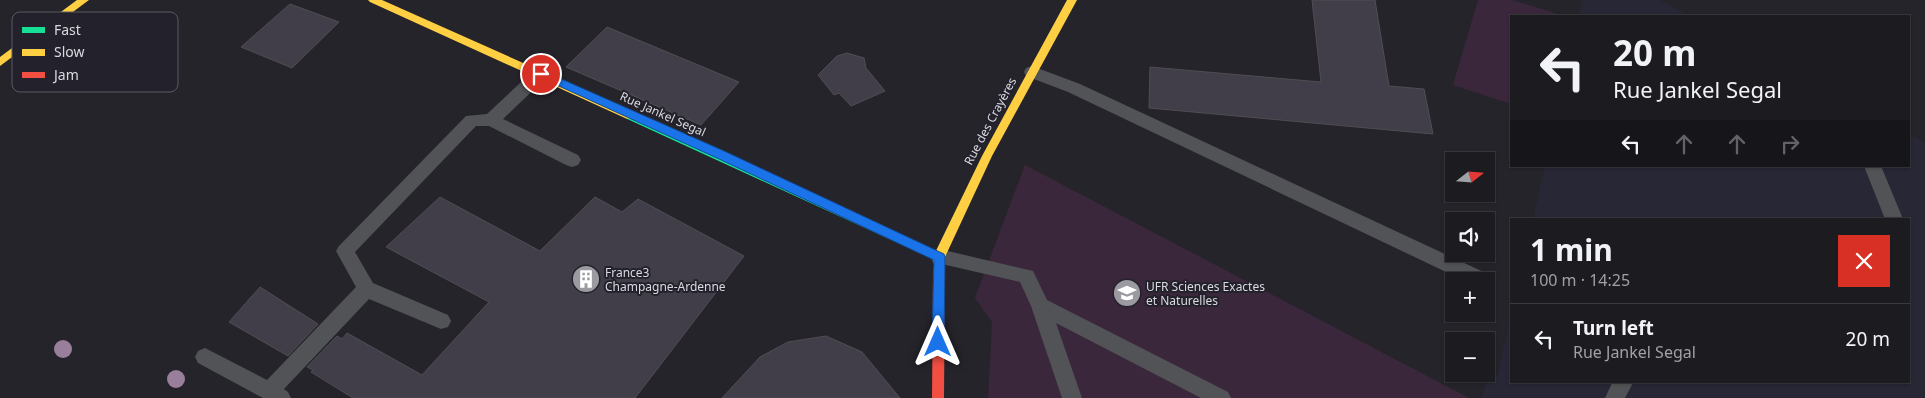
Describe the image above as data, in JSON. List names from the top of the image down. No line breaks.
{"streets":{"street":["Rue Jankel Segal","Rue des Crayères"]},"crossings":[["Rue Jankel Segal","Rue des Crayères"]],"places":{"building":["France3 Champagne-Ardenne"],"school or university":["UFR Sciences Exactes et Naturelles"]},"legend":["Fast","Slow","Jam"],"north":"right","page":{"turn":["20 m","Rue Jankel Segal"],"map_buttons":["+","−"],"heading":["1 min","100 m · 14:25"],"list":[{"name":"Turn left","note":"Rue Jankel Segal","value":"20 m"}]}}
